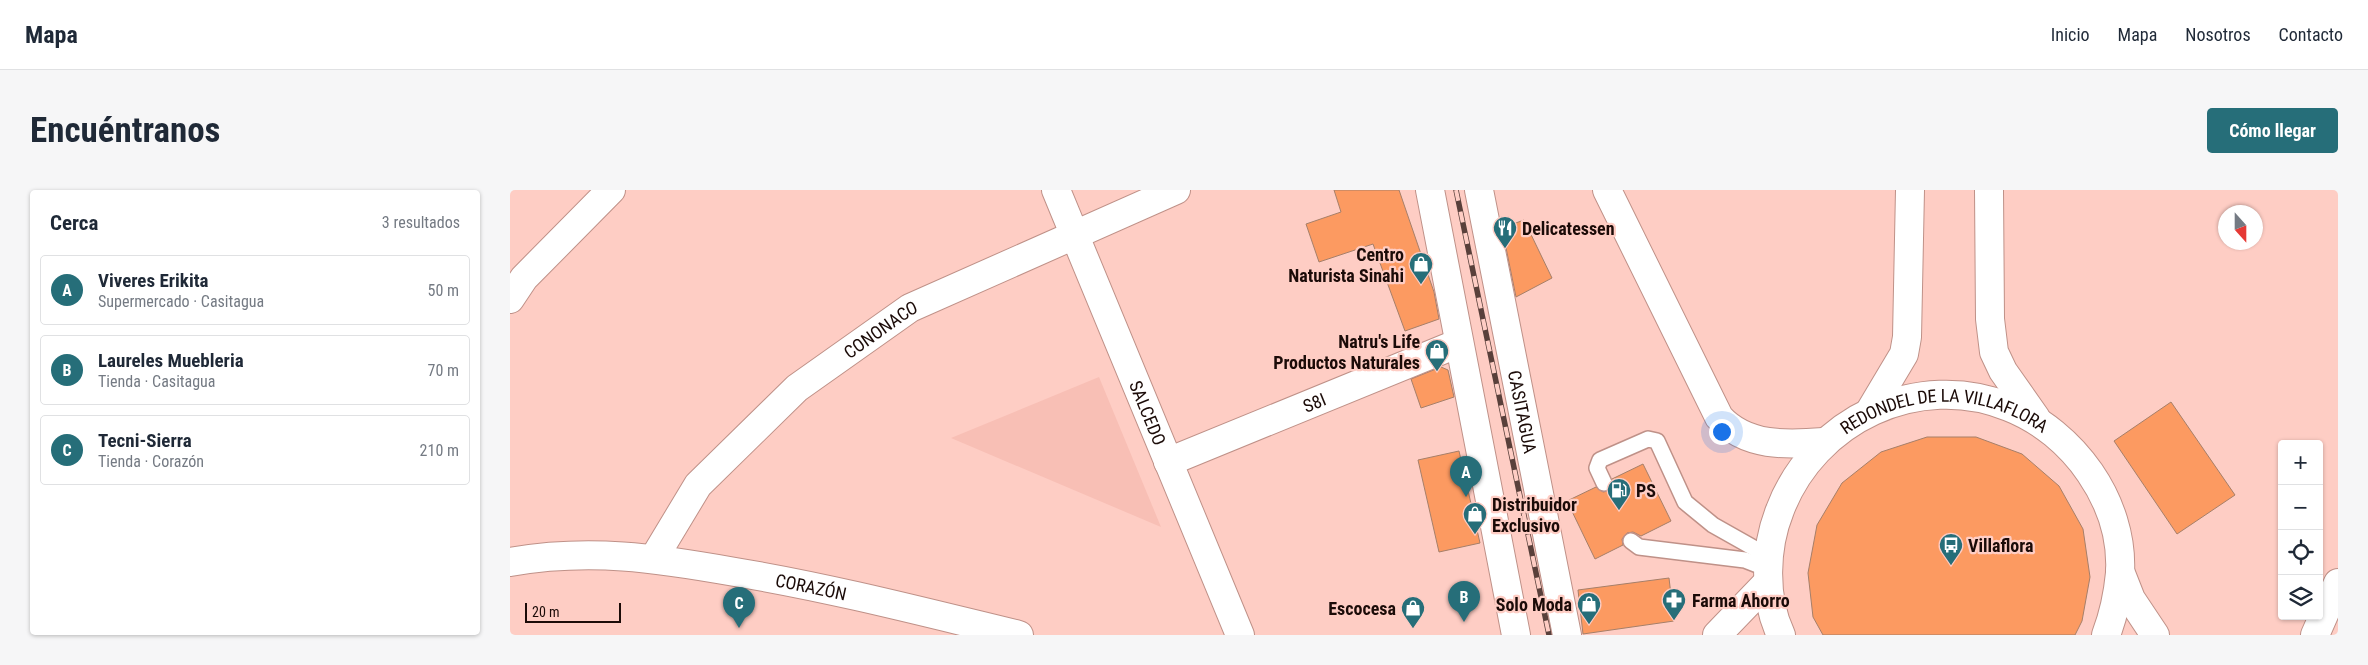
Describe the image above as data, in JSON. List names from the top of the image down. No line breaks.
{"streets":{"street":["CONONACO","S8I","SALCEDO","CASITAGUA","REDONDEL DE LA VILLAFLORA","CORAZÓN"]},"crossings":[["CONONACO","SALCEDO"],["CONONACO","CORAZÓN"],["S8I","SALCEDO"]],"places":{"restaurant":["Delicatessen"],"shop":["Centro Naturista Sinahi","Natru's Life Productos Naturales","Distribuidor Exclusivo","Solo Moda","Escocesa"],"fuel station":["PS"],"bus stop":["Villaflora"],"pharmacy":["Farma Ahorro"]},"scale_bar":"20 m","north":"bottom","page":{"header":"Mapa","nav":["Inicio","Mapa","Nosotros","Contacto"],"buttons":"Cómo llegar","title":"Encuéntranos","heading":["Cerca","3 resultados"],"list":[{"mark":"A","name":"Viveres Erikita","note":"Supermercado · Casitagua","value":"50 m"},{"mark":"B","name":"Laureles Muebleria","note":"Tienda · Casitagua","value":"70 m"},{"mark":"C","name":"Tecni-Sierra","note":"Tienda · Corazón","value":"210 m"}],"map_buttons":["+","−"],"pins":["A","B","C"],"scale":"20 m"}}
